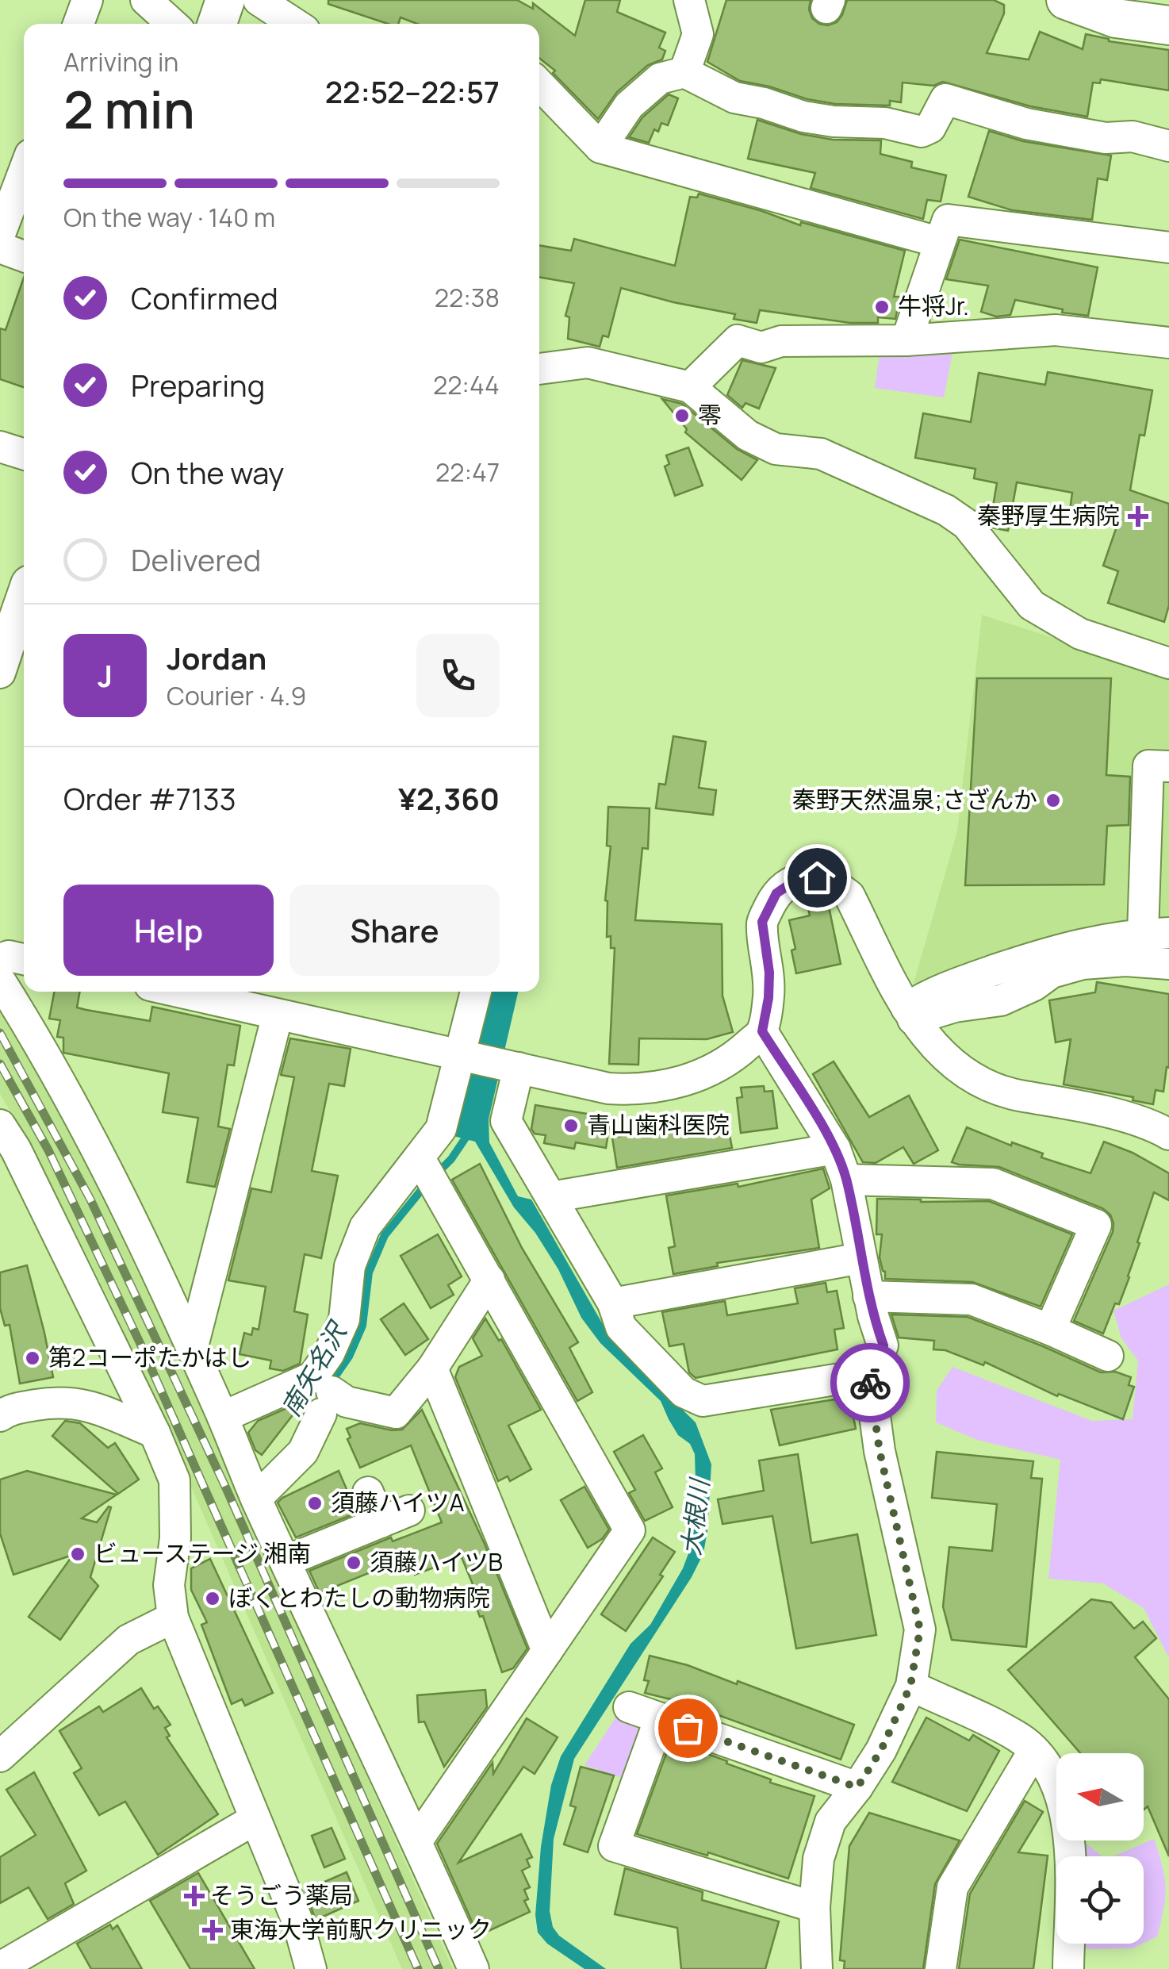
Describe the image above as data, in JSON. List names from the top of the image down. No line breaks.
{"water":["南矢名沢","大根川"],"places":{"other":["牛将Jr.","零","秦野天然温泉;さざんか","青山歯科医院","第2コーポたかはし","須藤ハイツA","ビューステージ 湘南","須藤ハイツB","ぼくとわたしの動物病院"],"health":["秦野厚生病院","そうごう薬局","東海大学前駅クリニック"]},"north":"left","page":{"heading":["2 min","Arriving in","22:52–22:57"],"panel":["Jordan","Courier · 4.9","Order #7133","¥2,360"],"bar":"On the way · 140 m","list":[["Confirmed","22:38"],["Preparing","22:44"],["On the way","22:47"],"Delivered"],"round":"J","buttons":["Help","Share"]}}
